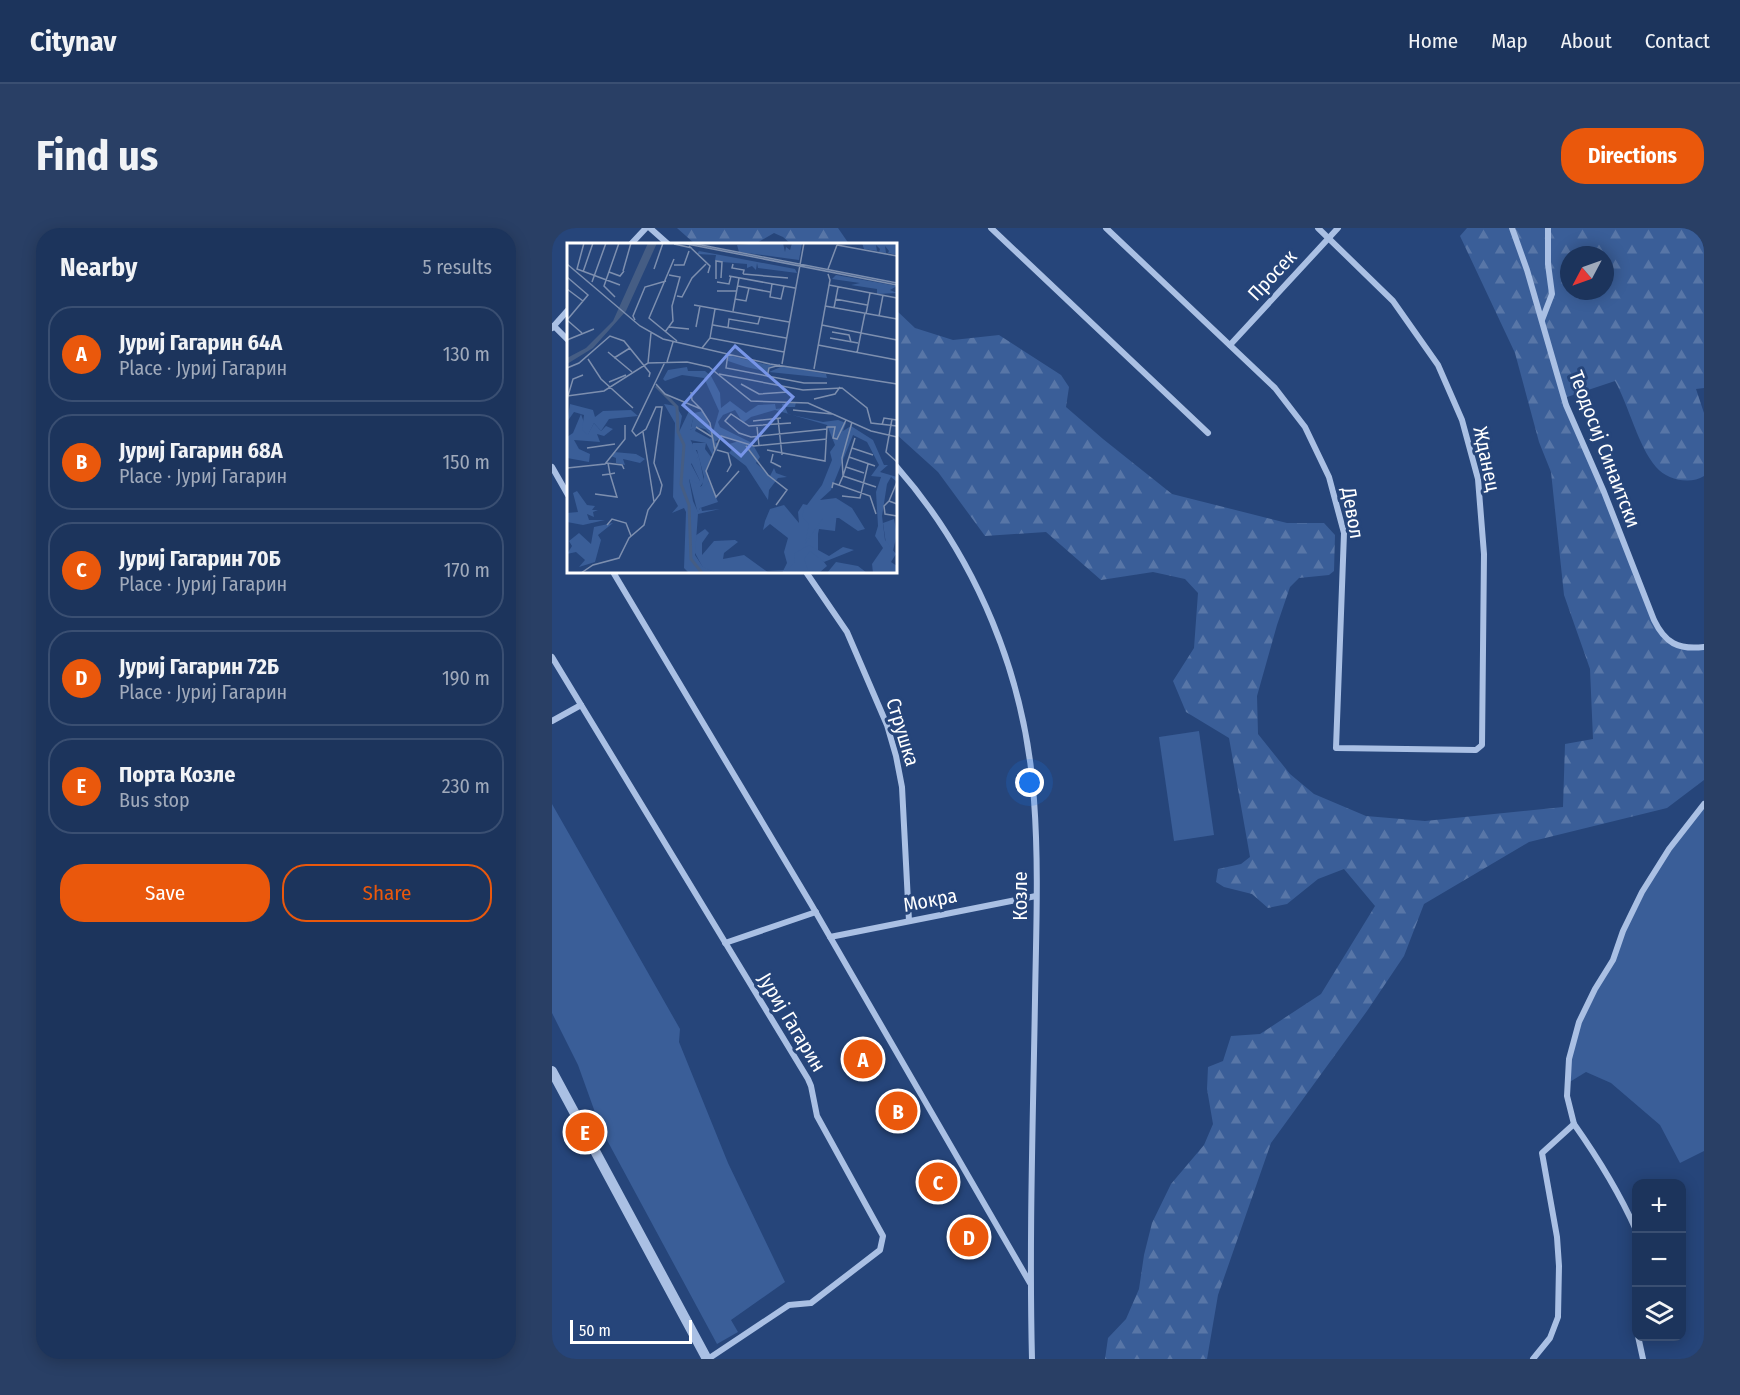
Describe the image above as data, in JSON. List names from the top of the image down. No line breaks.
{"streets":{"street":["Просек","Теодосиј Синаитски","Жданец","Девол","Струшка","Козле","Мокра","Јуриј Гагарин"]},"crossings":[["Просек","Жданец"],["Просек","Девол"],["Жданец","Девол"],["Струшка","Мокра"],["Козле","Мокра"]],"scale_bar":"50 m","north":"bottom left","page":{"header":"Citynav","nav":["Home","Map","About","Contact"],"buttons":["Directions",["Save","Share"]],"title":"Find us","heading":["Nearby","5 results"],"list":[{"mark":"A","name":"Јуриј Гагарин 64А","note":"Place · Јуриј Гагарин","value":"130 m"},{"mark":"B","name":"Јуриј Гагарин 68А","note":"Place · Јуриј Гагарин","value":"150 m"},{"mark":"C","name":"Јуриј Гагарин 70Б","note":"Place · Јуриј Гагарин","value":"170 m"},{"mark":"D","name":"Јуриј Гагарин 72Б","note":"Place · Јуриј Гагарин","value":"190 m"},{"mark":"E","name":"Порта Козле","note":"Bus stop","value":"230 m"}],"pins":["A","B","E","C","D"],"map_buttons":["+","−"],"scale":"50 m"}}
